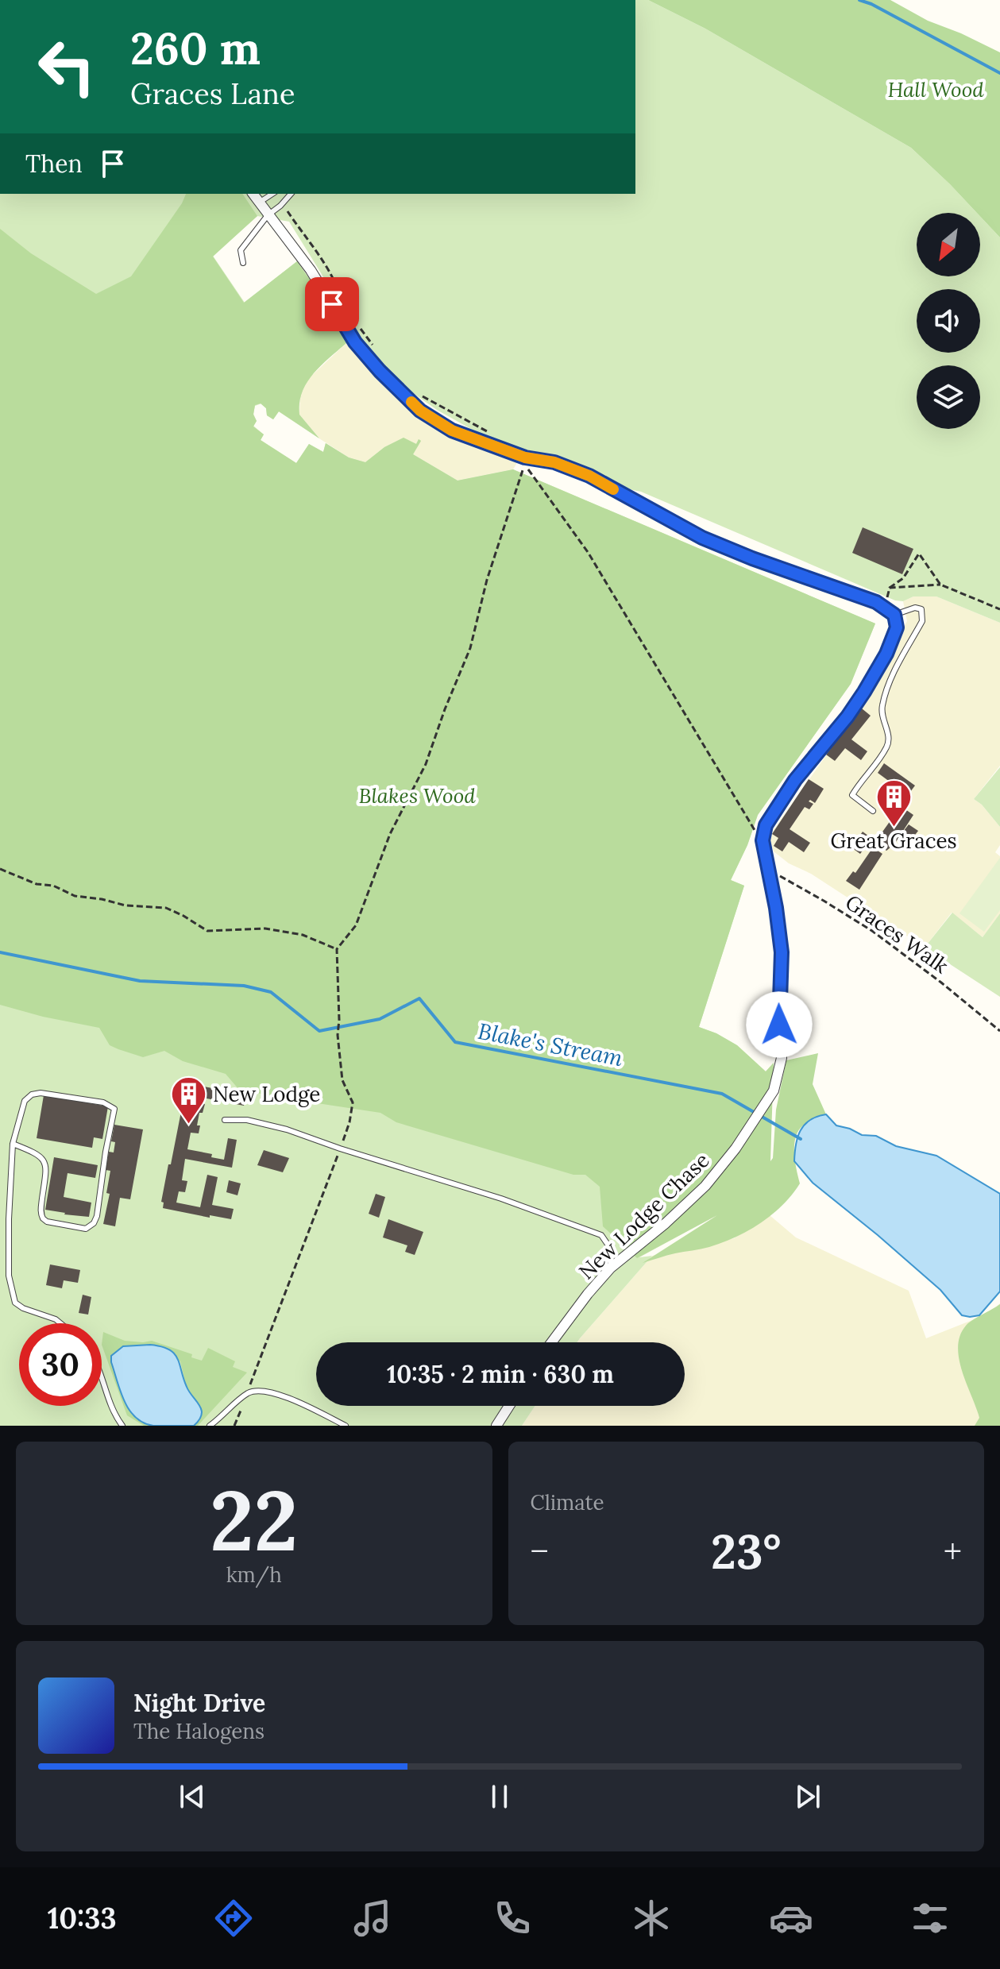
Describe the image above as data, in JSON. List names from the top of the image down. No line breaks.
{"streets":{"street":["New Lodge Chase"],"path":["Graces Walk"]},"crossings":[["Graces Walk","New Lodge Chase"]],"water":["Blake's Stream"],"parks":["Hall Wood","Blakes Wood"],"places":{"building":["Great Graces","New Lodge"]},"north":"bottom left","page":{"turn":["260 m","Graces Lane"],"then":"Then","limit":"30","trip":"10:35 · 2 min · 630 m","tile":[["22","km/h"],"Climate"],"heat":["−","23°","+"],"song":["Night Drive","The Halogens"],"tabs":"10:33"}}
